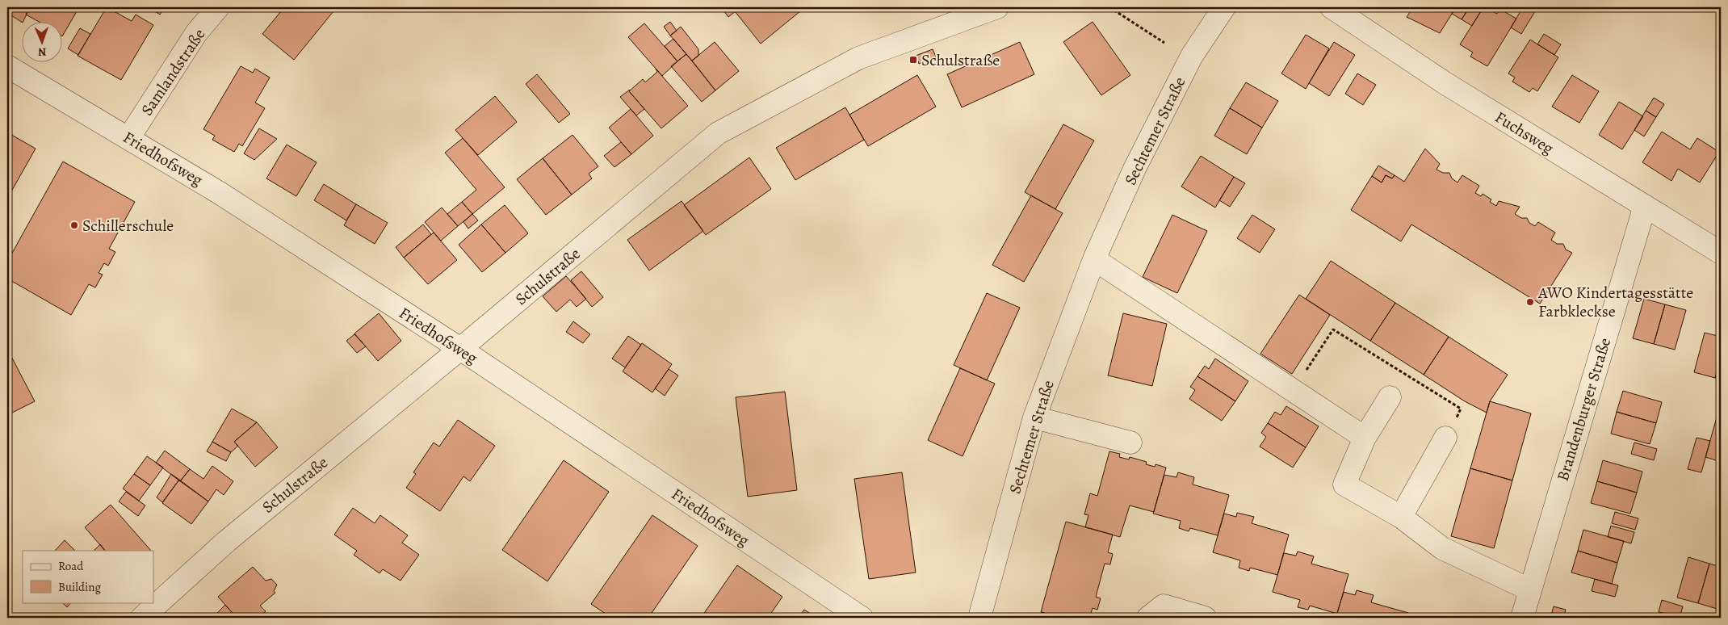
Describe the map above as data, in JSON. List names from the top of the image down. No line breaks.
{"streets":{"street":["Samlandstraße","Sechtemer Straße","Fuchsweg","Friedhofsweg","Schulstraße","Brandenburger Straße"]},"crossings":[["Samlandstraße","Friedhofsweg"],["Fuchsweg","Brandenburger Straße"],["Friedhofsweg","Schulstraße"]],"places":{"transit":["Schulstraße"],"other":["Schillerschule","AWO Kindertagesstätte Farbkleckse"]},"legend":["Road","Building"],"north":"bottom"}
